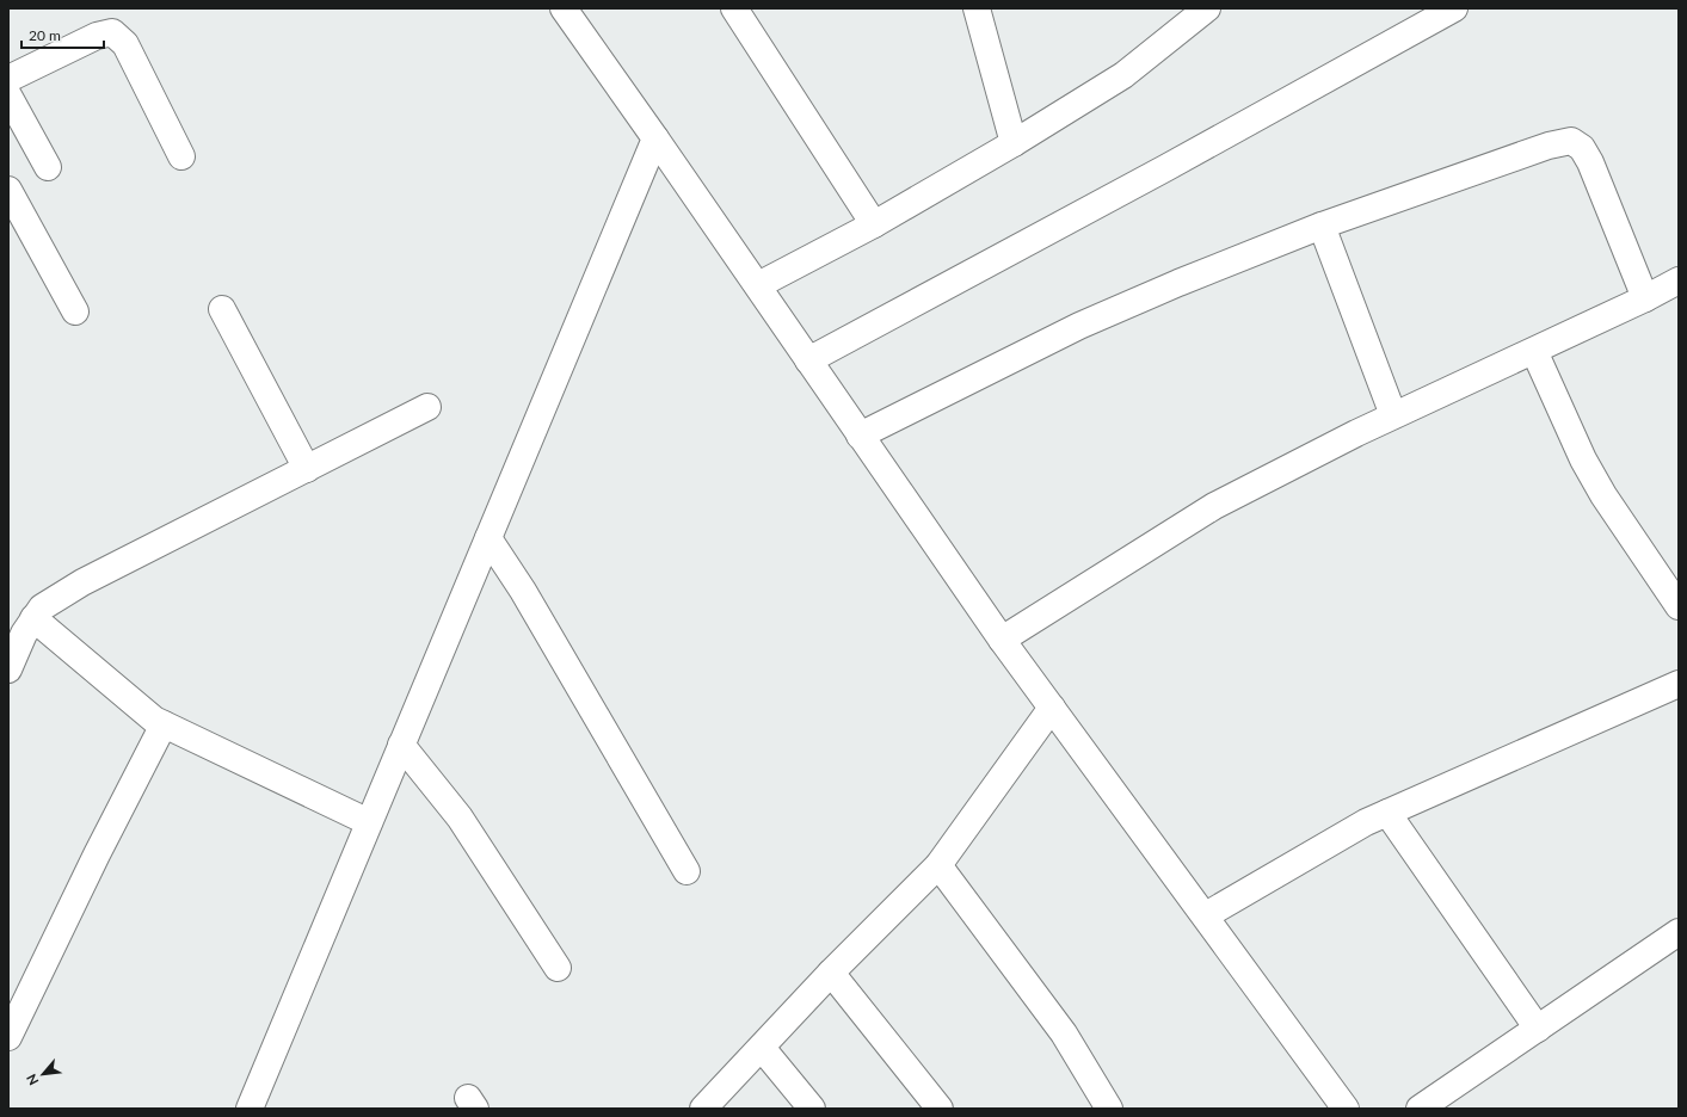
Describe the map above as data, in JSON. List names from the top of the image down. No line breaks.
{"scale_bar":"20 m","north":"bottom left"}
